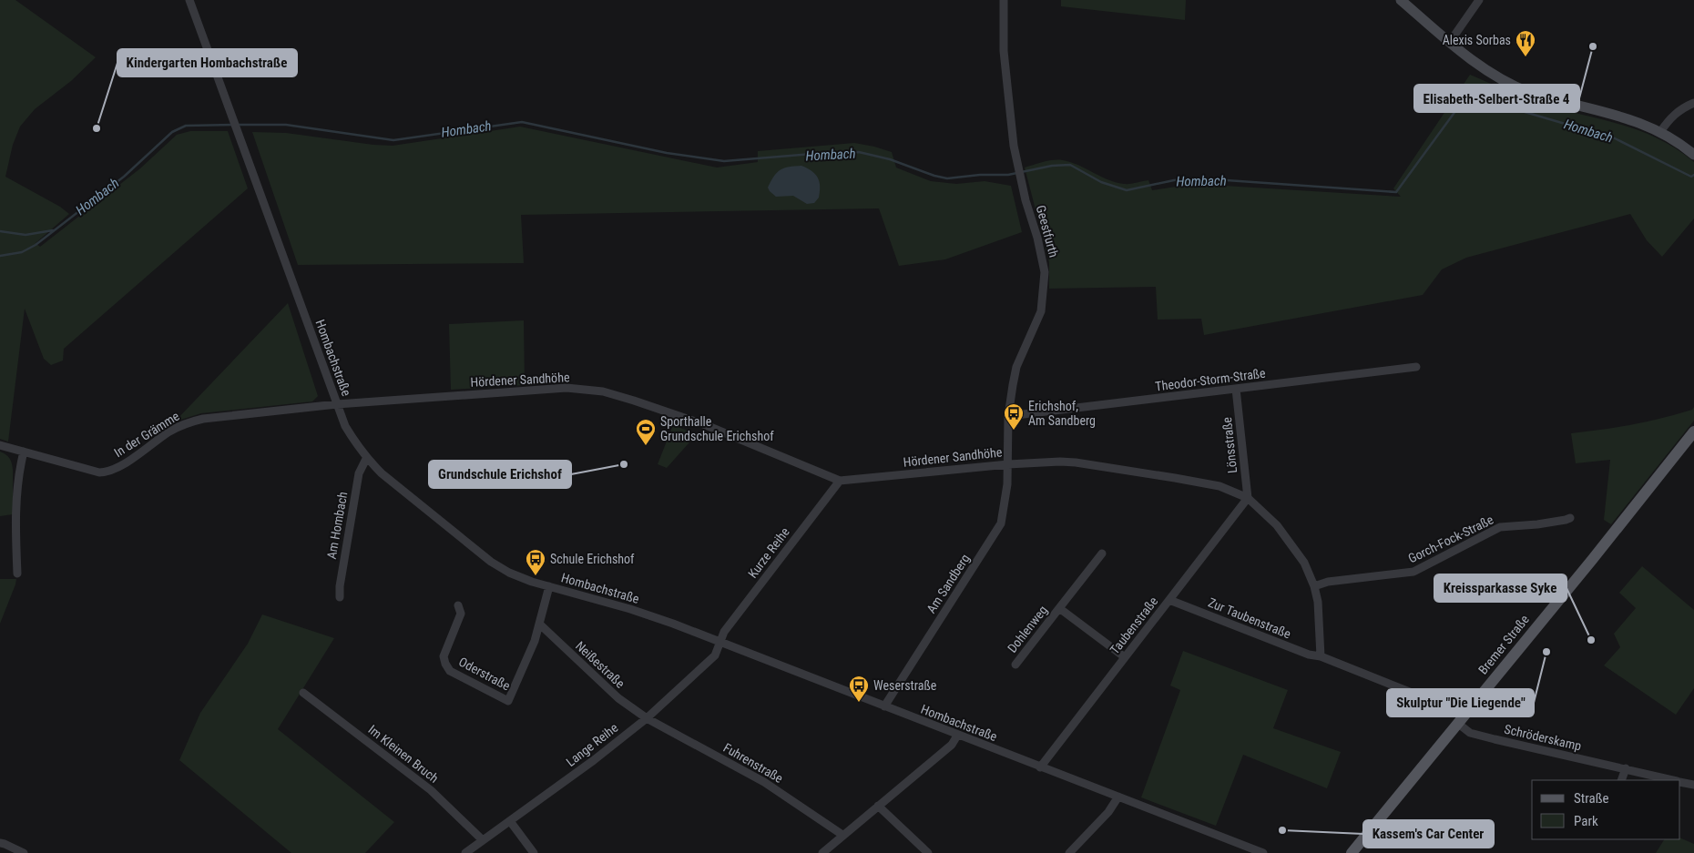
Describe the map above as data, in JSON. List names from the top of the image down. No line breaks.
{"streets":{"main road":["Bremer Straße"],"street":["Geestfurth","Hombachstraße","Hördener Sandhöhe","Theodor-Storm-Straße","In der Grämme","Lönsstraße","Am Hombach","Gorch-Fock-Straße","Kurze Reihe","Am Sandberg","Zur Taubenstraße","Taubenstraße","Dohlenweg","Neißestraße","Oderstraße","Schröderskamp","Lange Reihe","Im Kleinen Bruch","Fuhrenstraße"]},"crossings":[["Geestfurth","Hördener Sandhöhe"],["Geestfurth","Theodor-Storm-Straße"],["Geestfurth","Am Sandberg"],["Hombachstraße","Hördener Sandhöhe"],["Hombachstraße","In der Grämme"],["Hombachstraße","Am Hombach"],["Hombachstraße","Kurze Reihe"],["Hombachstraße","Am Sandberg"],["Hombachstraße","Taubenstraße"],["Hombachstraße","Oderstraße"],["Hombachstraße","Lange Reihe"],["Hördener Sandhöhe","In der Grämme"],["Hördener Sandhöhe","Lönsstraße"],["Hördener Sandhöhe","Gorch-Fock-Straße"],["Hördener Sandhöhe","Kurze Reihe"],["Hördener Sandhöhe","Am Sandberg"],["Hördener Sandhöhe","Zur Taubenstraße"],["Hördener Sandhöhe","Taubenstraße"],["Theodor-Storm-Straße","Lönsstraße"],["Lönsstraße","Taubenstraße"],["Kurze Reihe","Lange Reihe"],["Zur Taubenstraße","Taubenstraße"],["Bremer Straße","Schröderskamp"],["Neißestraße","Oderstraße"],["Neißestraße","Lange Reihe"],["Neißestraße","Fuhrenstraße"],["Lange Reihe","Im Kleinen Bruch"],["Lange Reihe","Fuhrenstraße"]],"water":["Hombach"],"places":{"other":["Elisabeth-Selbert-Straße 4","Kindergarten Hombachstraße","Grundschule Erichshof","Kreissparkasse Syke","Skulptur \"Die Liegende\"","Kassem's Car Center"],"restaurant":["Alexis Sorbas"],"bus stop":["Erichshof, Am Sandberg","Schule Erichshof","Weserstraße"],"sports":["Sporthalle Grundschule Erichshof"]},"legend":["Straße","Park"]}
